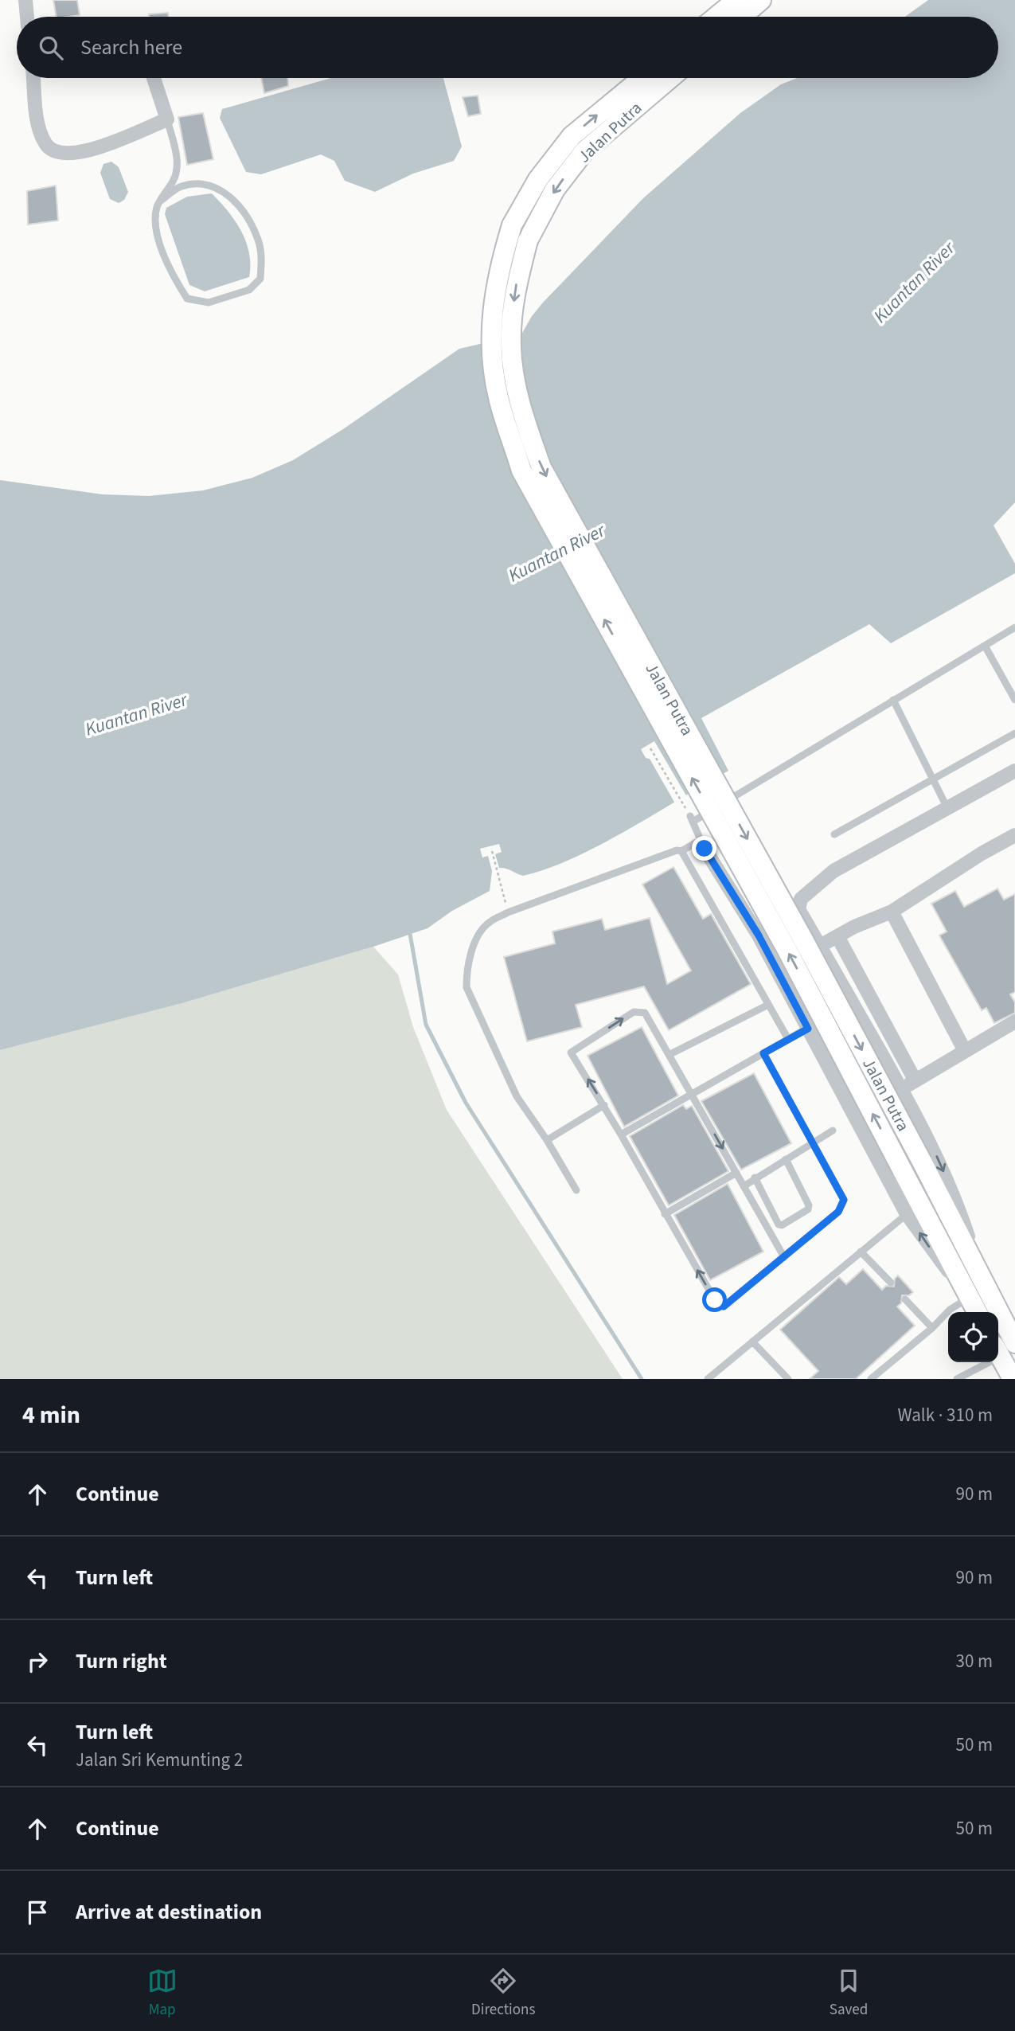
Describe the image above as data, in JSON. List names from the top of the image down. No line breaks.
{"streets":{"main road":["Jalan Putra"]},"water":["Kuantan River"],"page":{"search":"Search here","heading":["4 min","Walk · 310 m"],"list":[["Continue","90 m"],["Turn left","90 m"],["Turn right","30 m"],["Turn left","Jalan Sri Kemunting 2","50 m"],["Continue","50 m"],"Arrive at destination"],"nav":["Map","Directions","Saved"]}}
